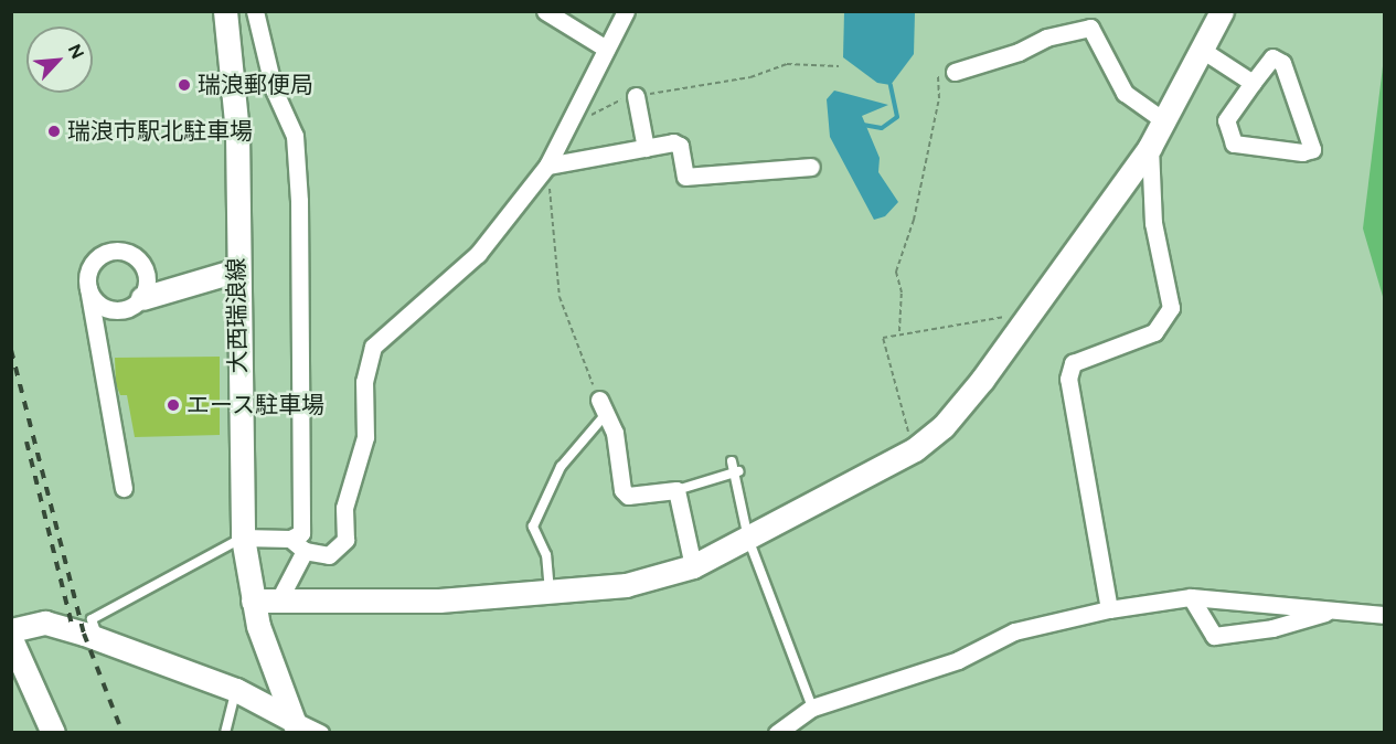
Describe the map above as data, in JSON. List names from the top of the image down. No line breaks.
{"streets":{"street":["大西瑞浪線"]},"places":["瑞浪郵便局","瑞浪市駅北駐車場","エース駐車場"],"north":"top right"}
